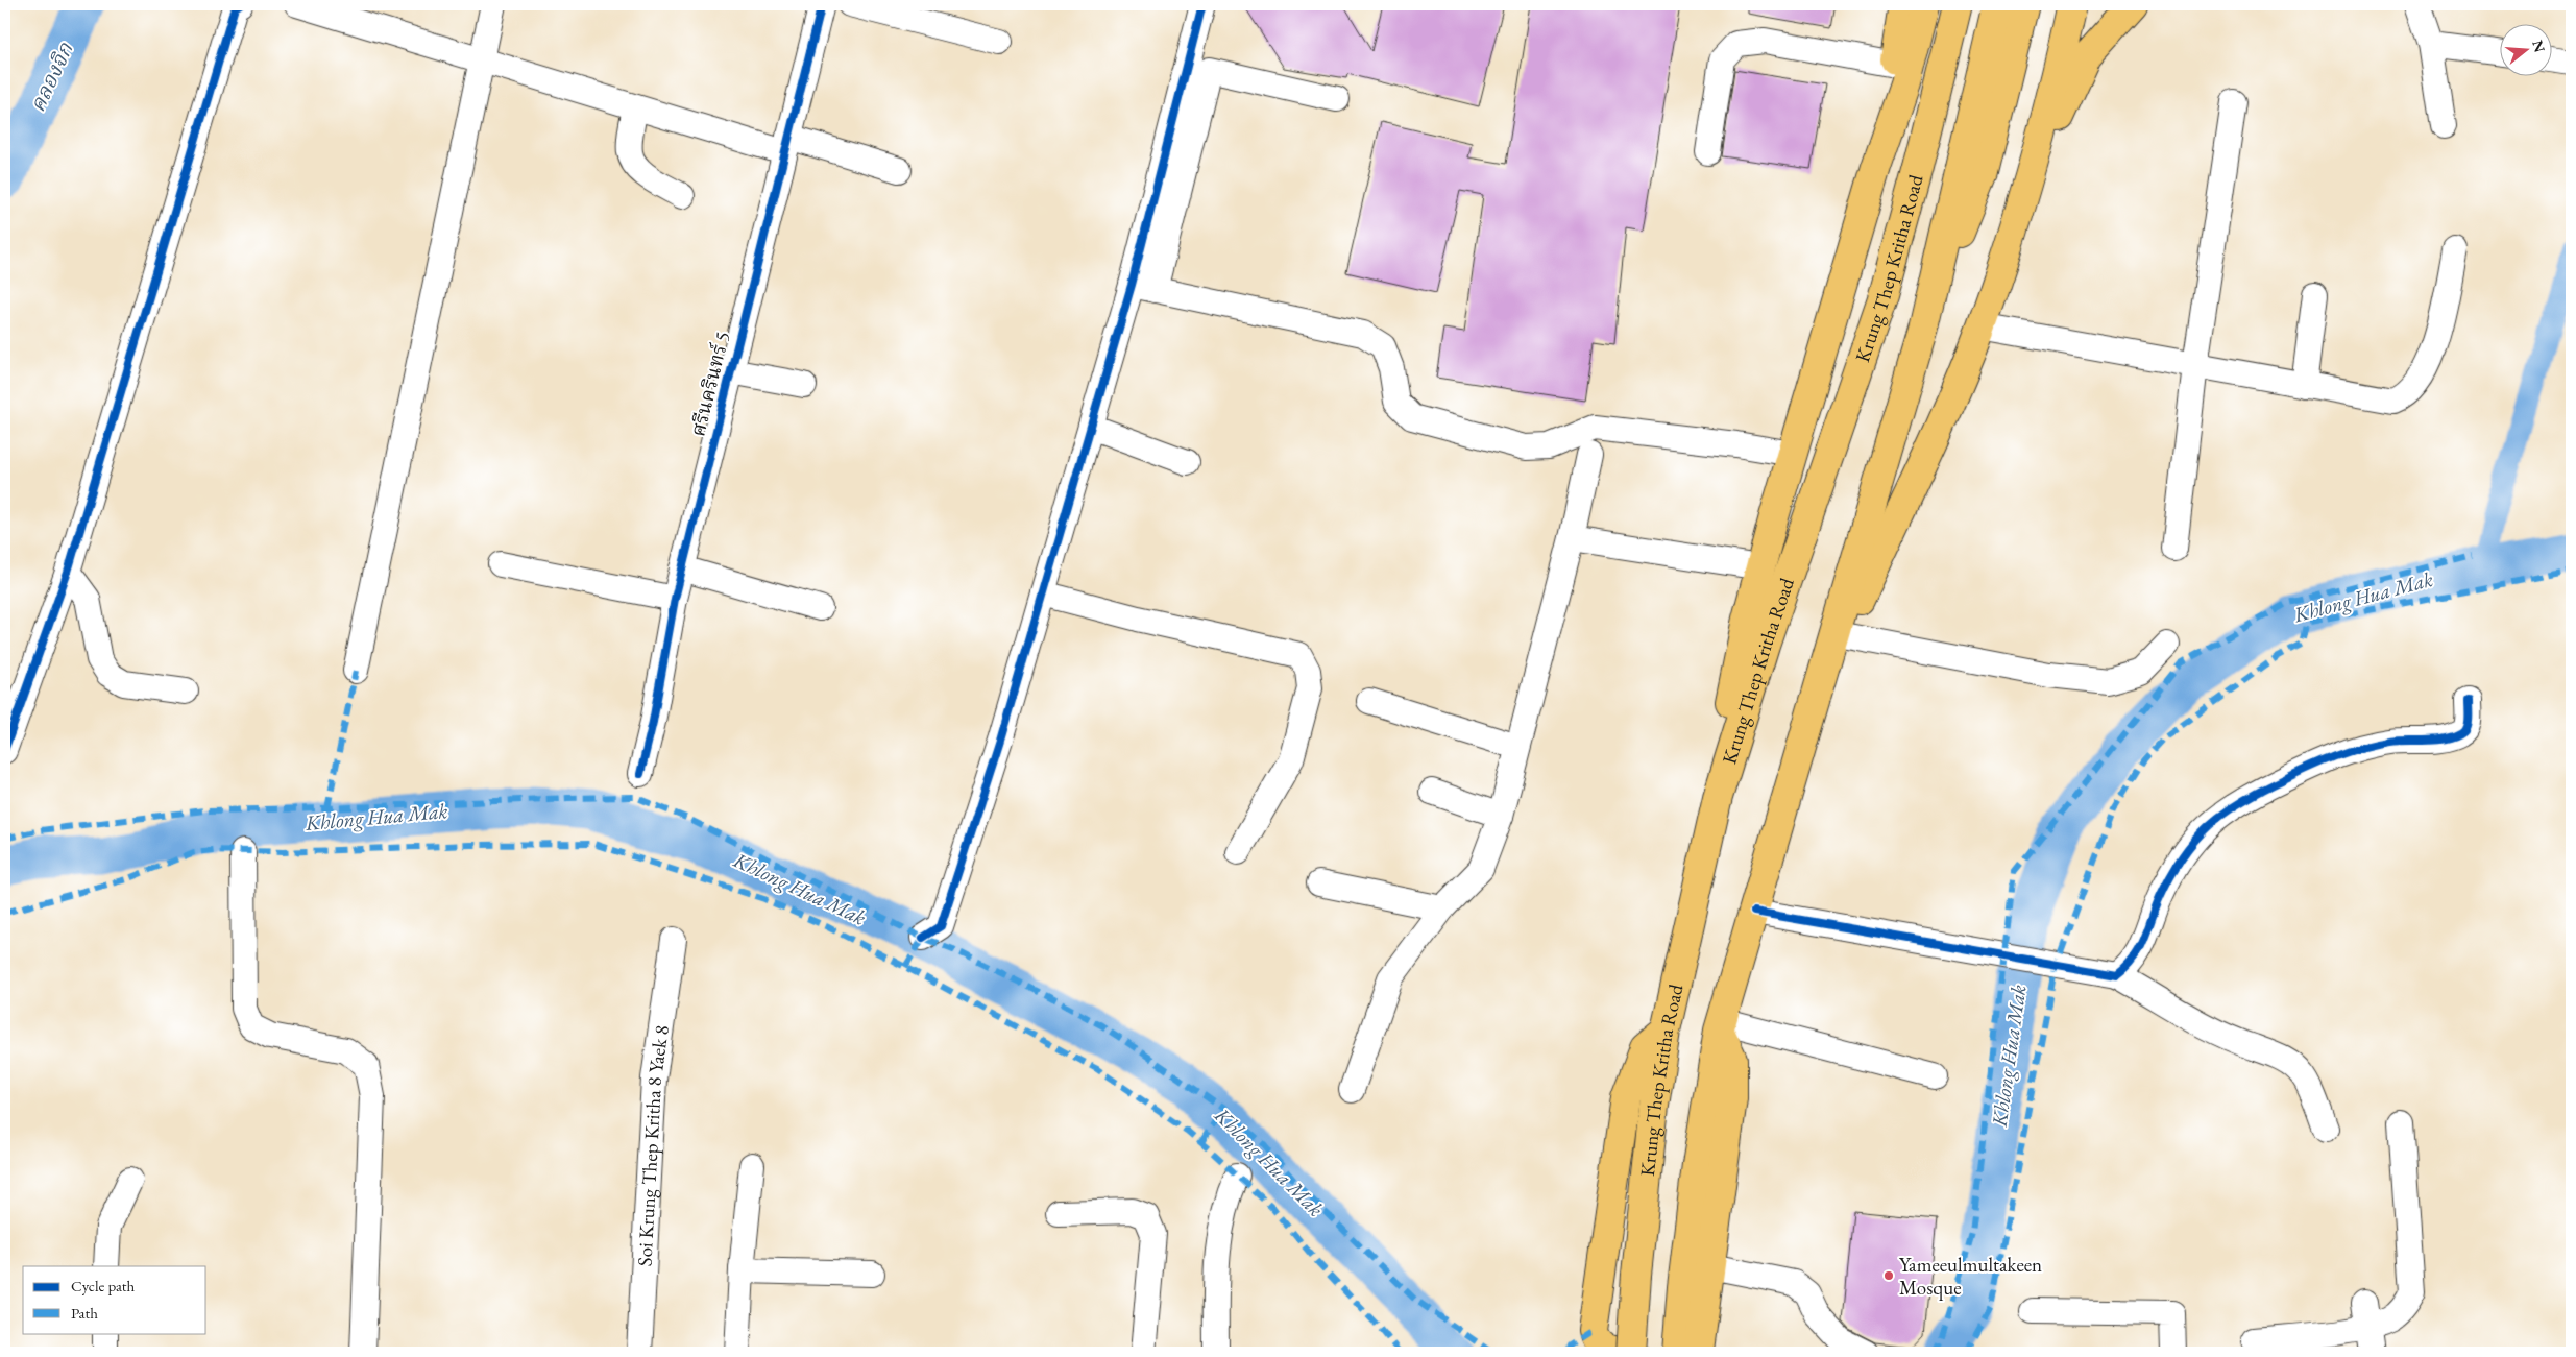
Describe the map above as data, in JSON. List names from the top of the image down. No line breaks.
{"streets":{"main road":["Krung Thep Kritha Road"],"street":["ศรีนครินทร์ 5","Soi Krung Thep Kritha 8 Yaek 8"]},"water":["คลองจิก","Khlong Hua Mak"],"places":["Yameeulmultakeen Mosque"],"legend":["Cycle path","Path"],"north":"right"}
